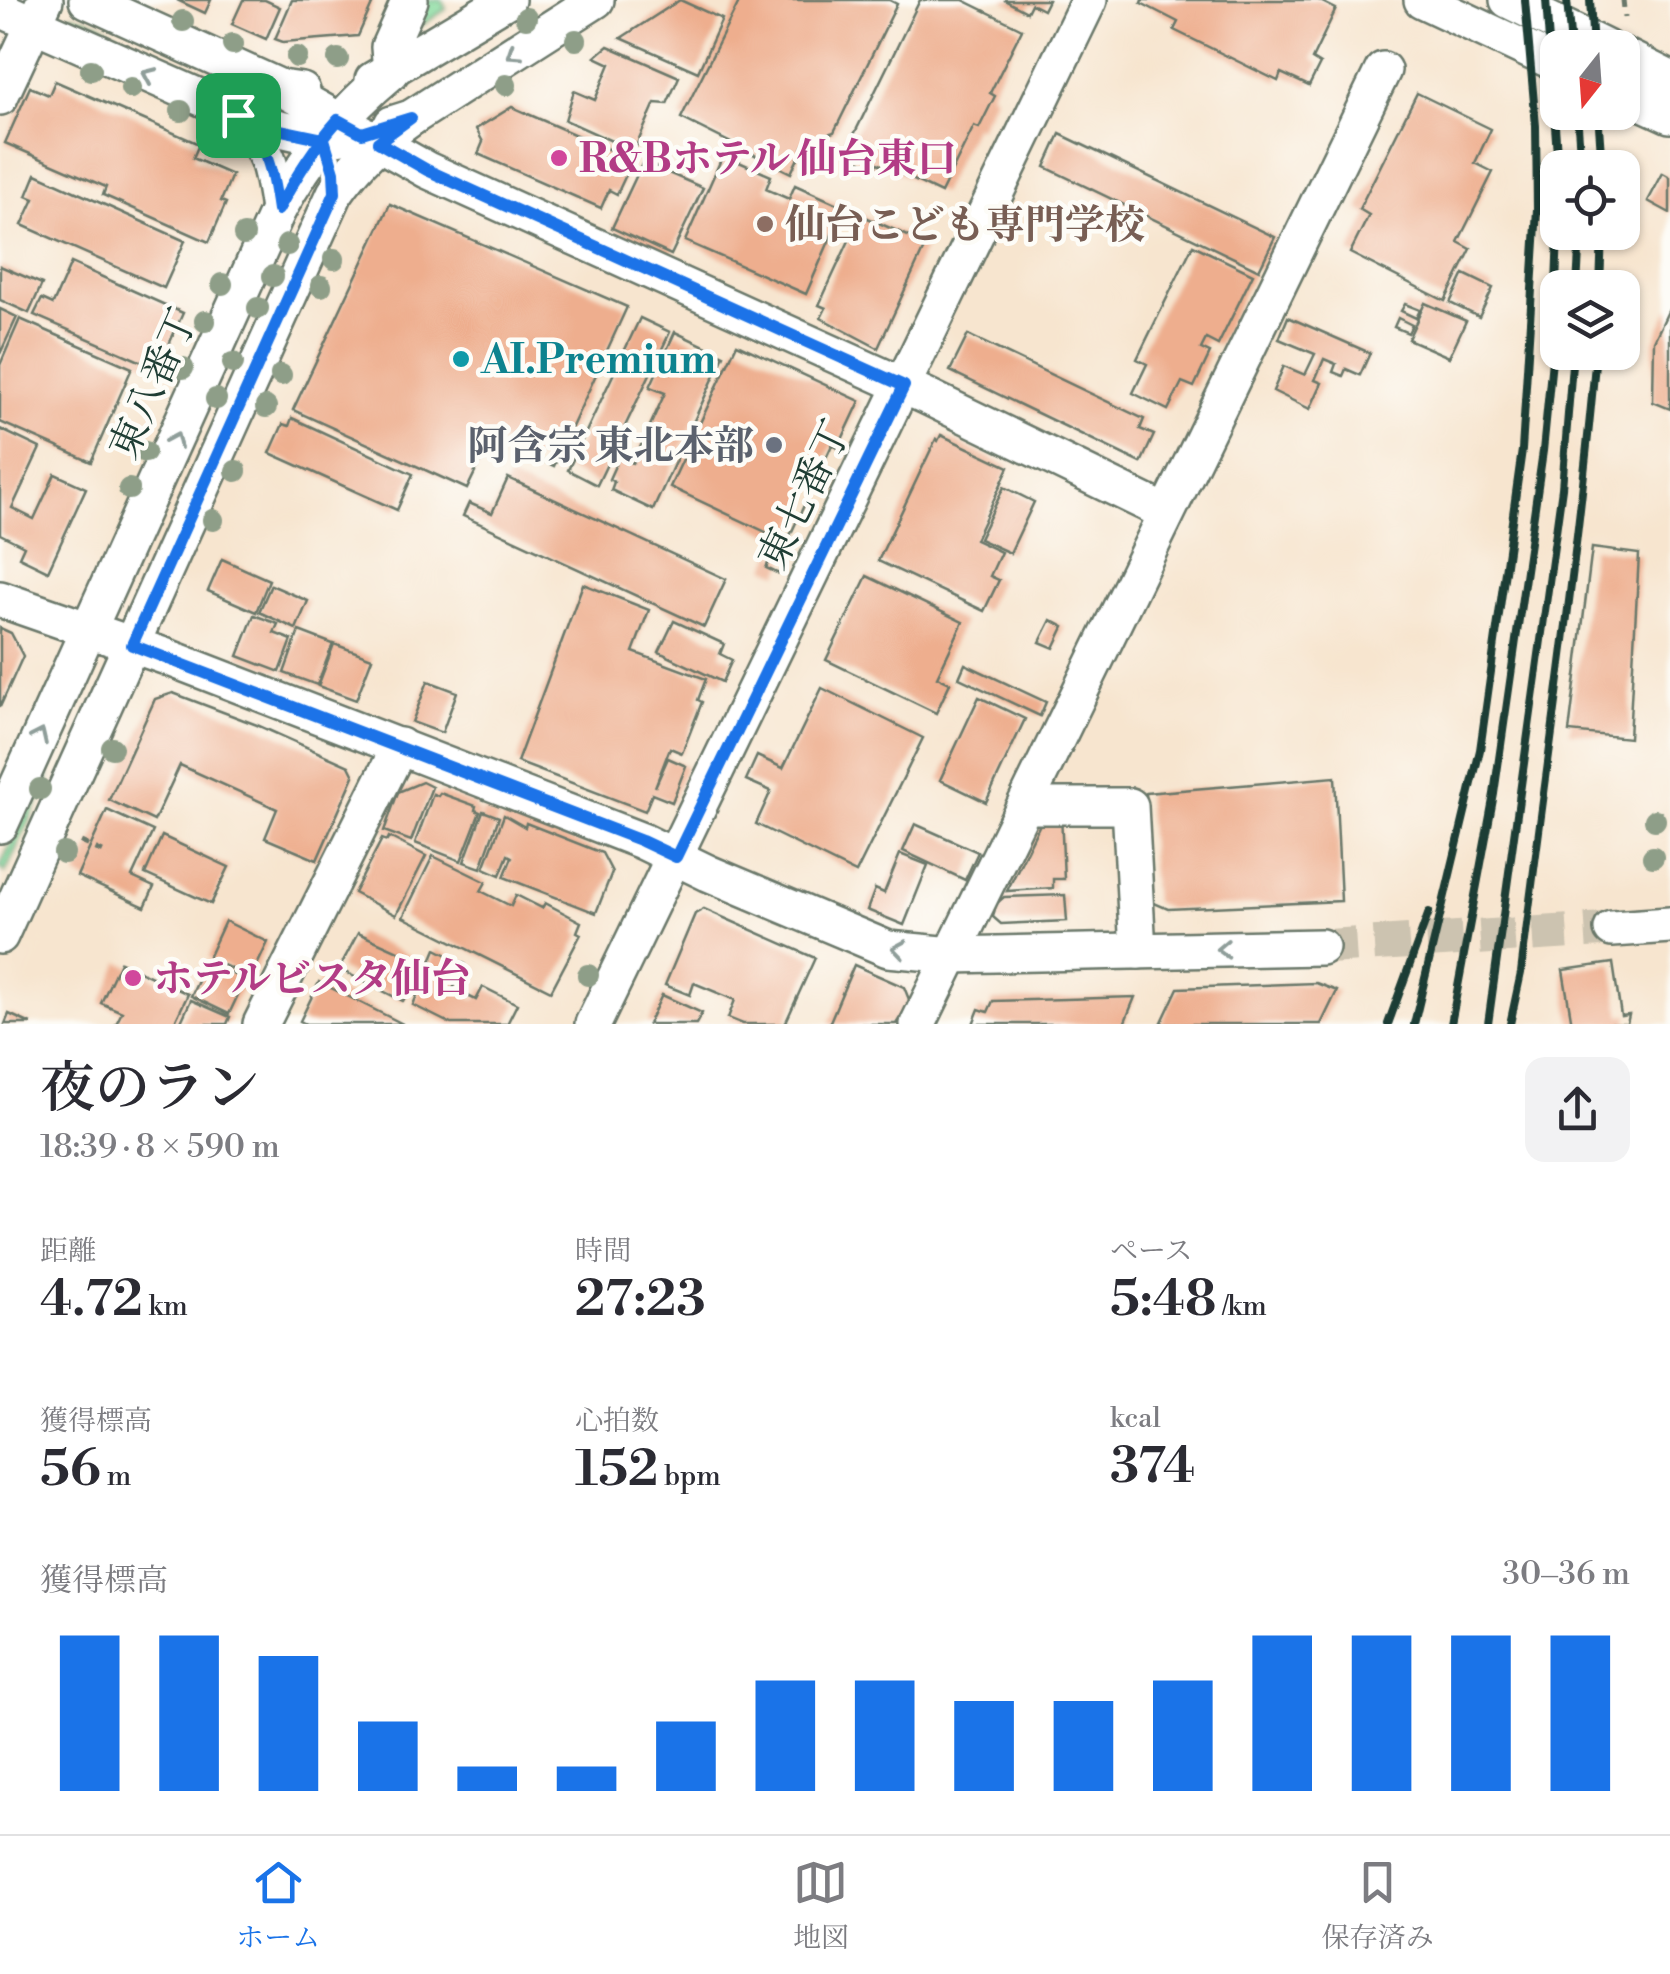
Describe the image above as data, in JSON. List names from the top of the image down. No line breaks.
{"streets":{"street":["東八番丁","東七番丁"]},"places":["R&Bホテル 仙台東口","仙台こども専門学校","AI.Premium","阿含宗 東北本部","ホテルビスタ仙台"],"north":"bottom","page":{"heading":["夜のラン","18:39 · 8 × 590 m"],"stats":[["距離","4.72 km"],["時間","27:23"],["ペース","5:48 /km"],["獲得標高","56 m"],["心拍数","152 bpm"],["kcal","374"]],"chart":["獲得標高","30–36 m"],"tabs":["ホーム","地図","保存済み"]}}
